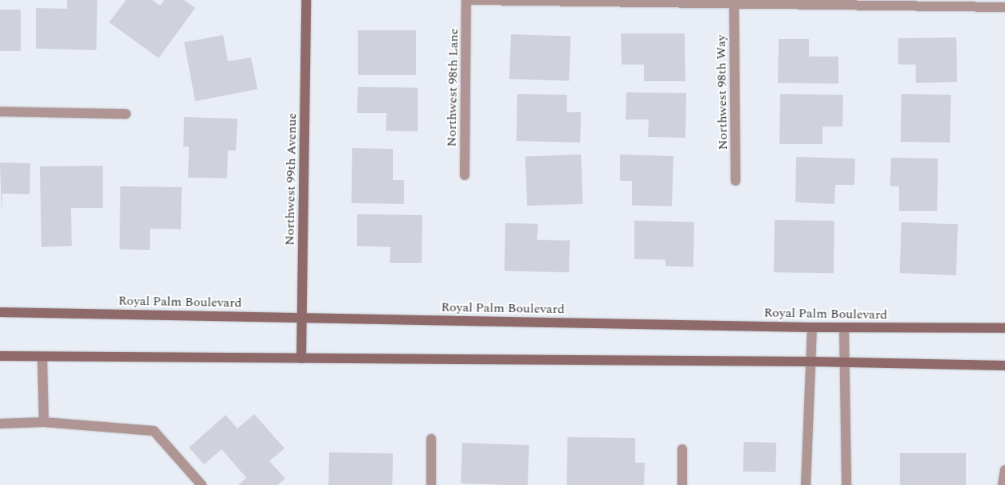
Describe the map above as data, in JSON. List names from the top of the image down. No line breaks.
{"streets":{"main road":["Northwest 99th Avenue","Royal Palm Boulevard"],"street":["Northwest 98th Lane","Northwest 98th Way"]},"crossings":[["Northwest 99th Avenue","Royal Palm Boulevard"]]}
